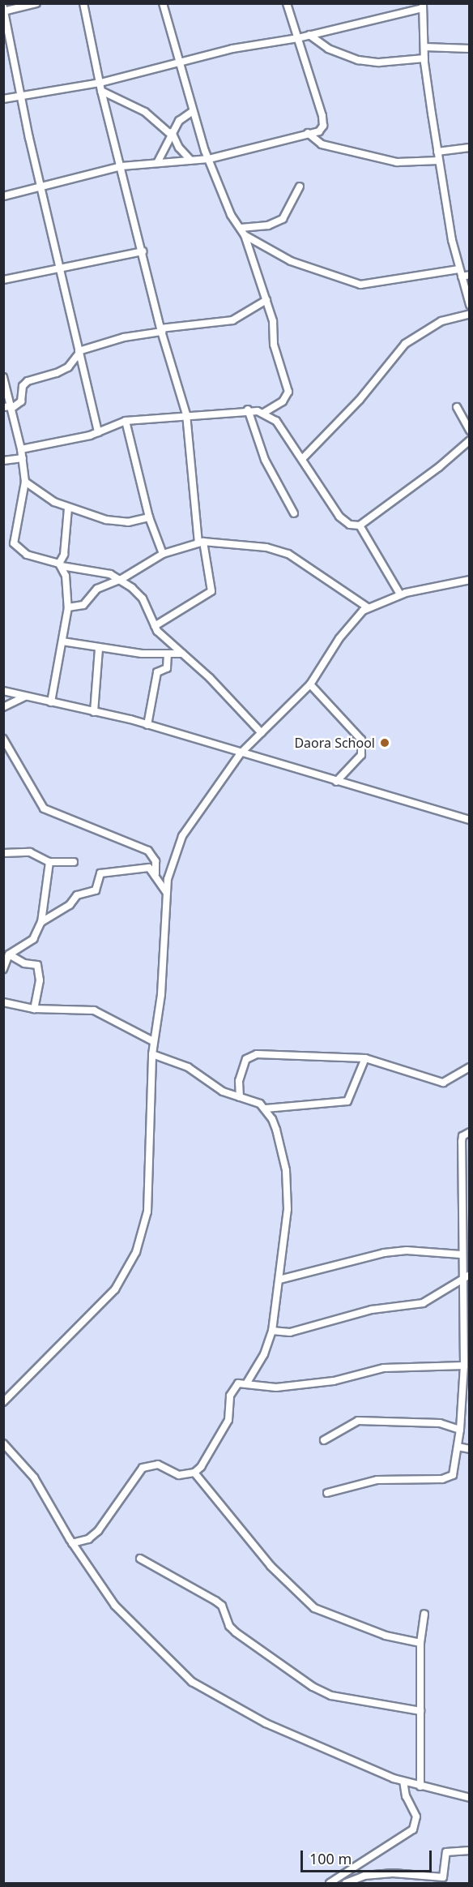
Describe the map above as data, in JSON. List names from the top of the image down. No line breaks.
{"places":["Daora School"],"scale_bar":"100 m"}
